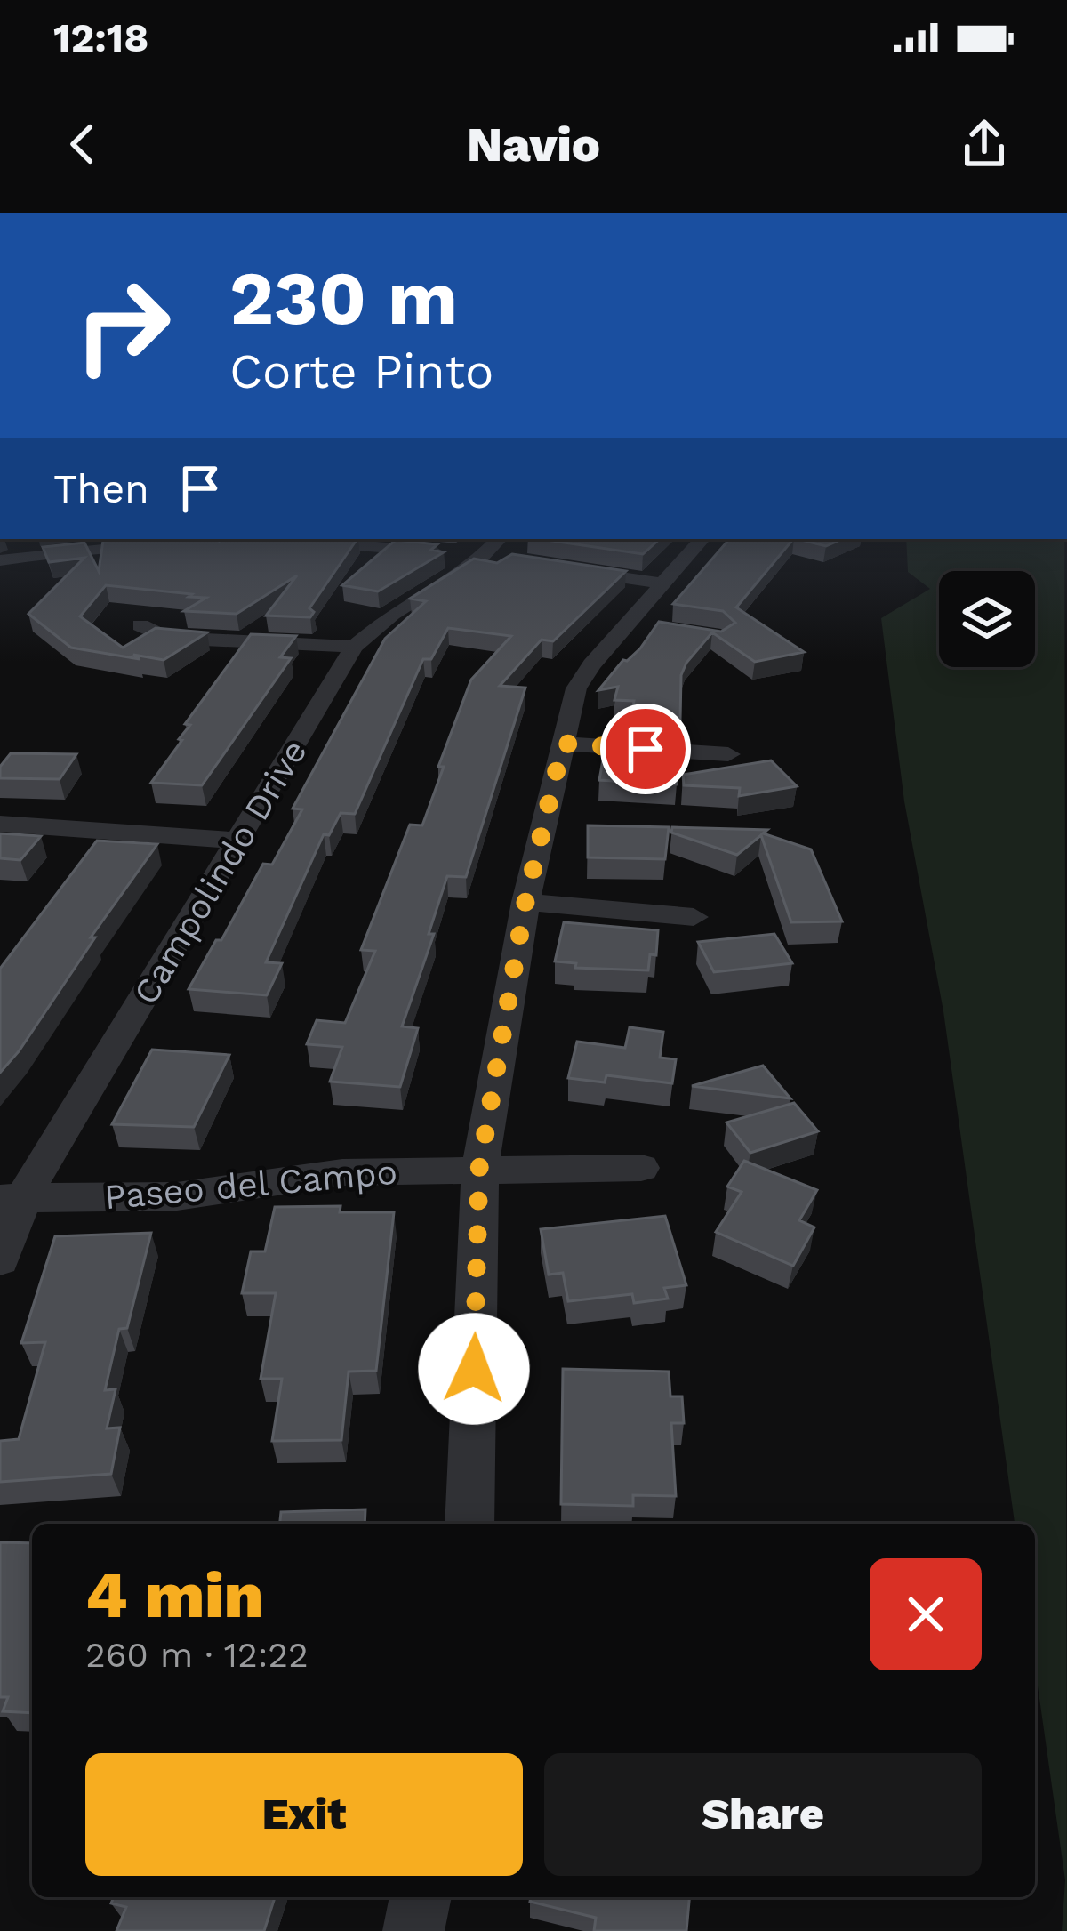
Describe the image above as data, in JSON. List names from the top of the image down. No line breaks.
{"streets":{"street":["Campolindo Drive","Paseo del Campo"]},"crossings":[["Campolindo Drive","Paseo del Campo"]],"page":{"status":"12:18","header":"Navio","turn":["230 m","Corte Pinto"],"then":"Then","heading":["4 min","260 m · 12:22"],"buttons":["Exit","Share"]}}
